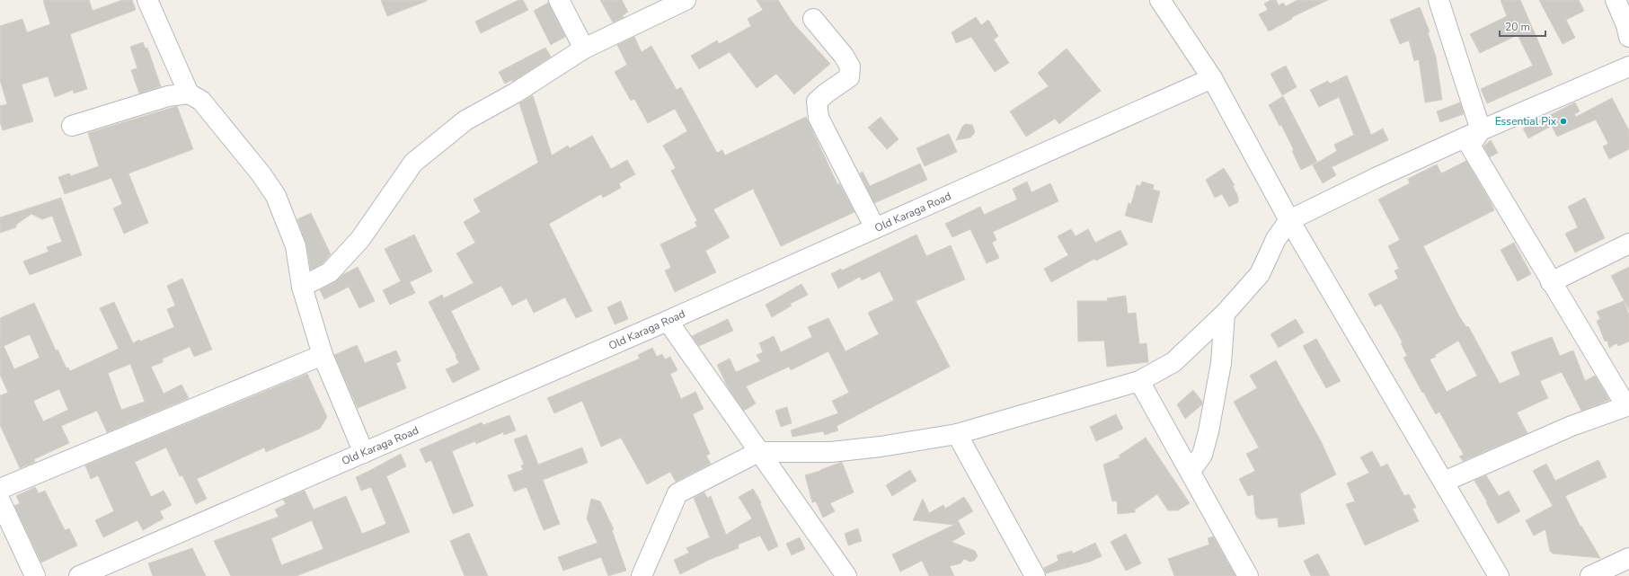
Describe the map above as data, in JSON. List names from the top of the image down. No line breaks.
{"streets":{"street":["Old Karaga Road"]},"places":["Essential Pix"],"scale_bar":"20 m"}
